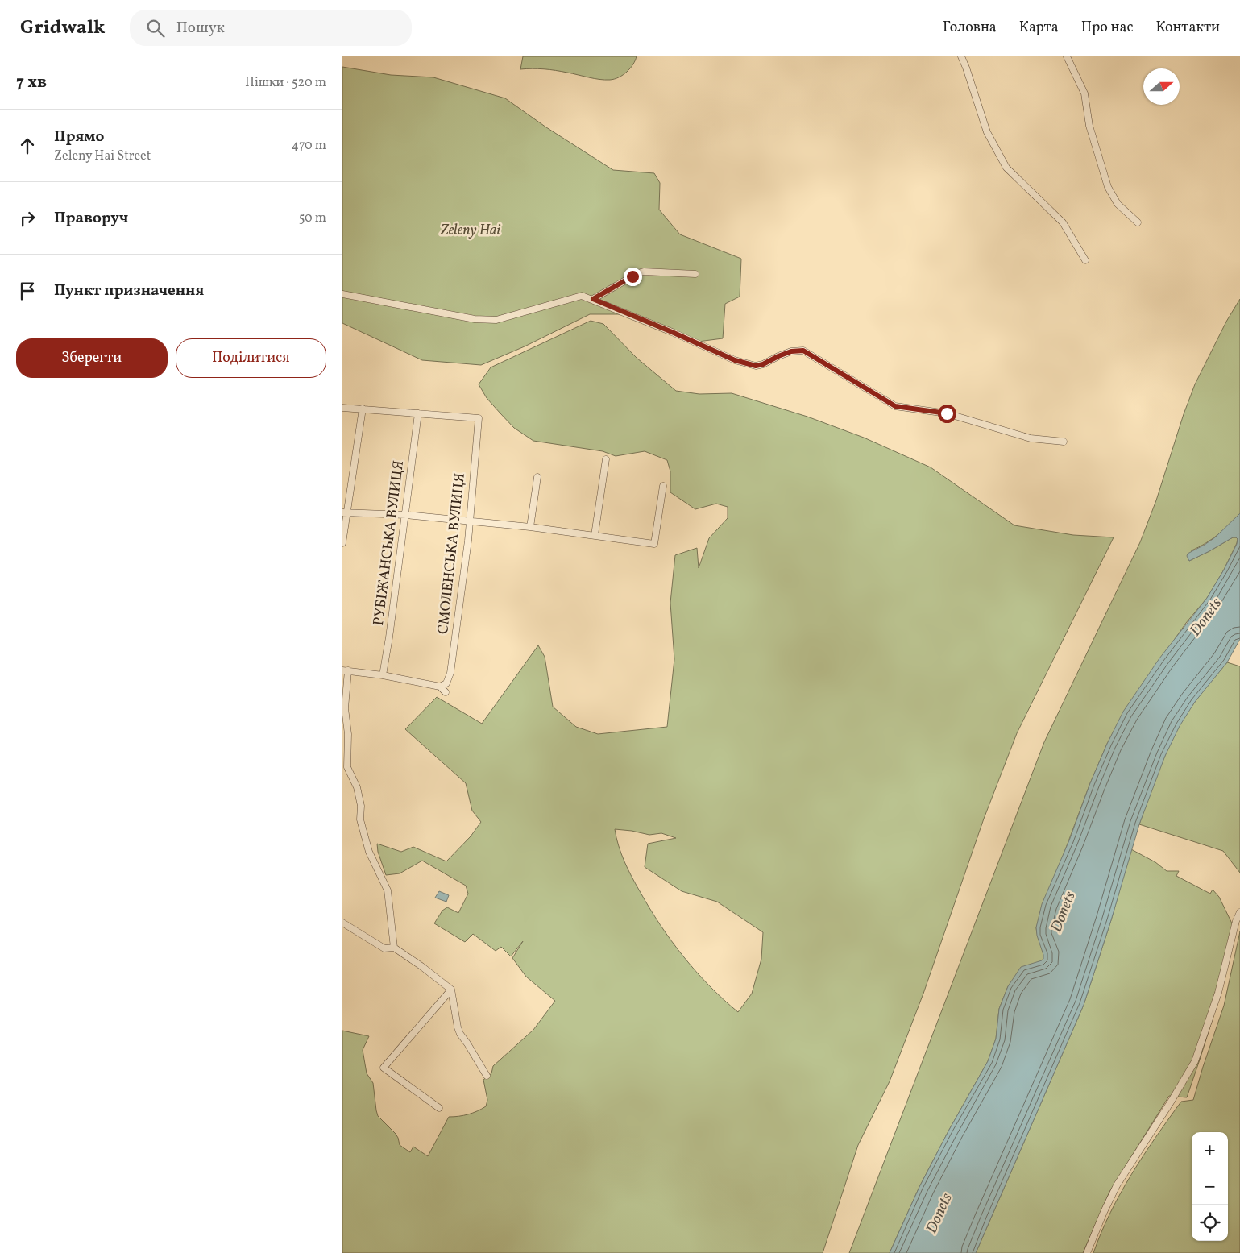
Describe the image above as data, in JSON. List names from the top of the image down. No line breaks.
{"streets":{"street":["РУБІЖАНСЬКА ВУЛИЦЯ","СМОЛЕНСЬКА ВУЛИЦЯ"]},"crossings":[["РУБІЖАНСЬКА ВУЛИЦЯ","СМОЛЕНСЬКА ВУЛИЦЯ"]],"water":["Donets"],"parks":["Zeleny Hai"],"north":"right","page":{"header":"Gridwalk","search":"Пошук","nav":["Головна","Карта","Про нас","Контакти"],"heading":["7 хв","Пішки · 520 m"],"list":[["Прямо","Zeleny Hai Street","470 m"],["Праворуч","50 m"],"Пункт призначення"],"buttons":["Зберегти","Поділитися"],"map_buttons":["+","−"]}}
